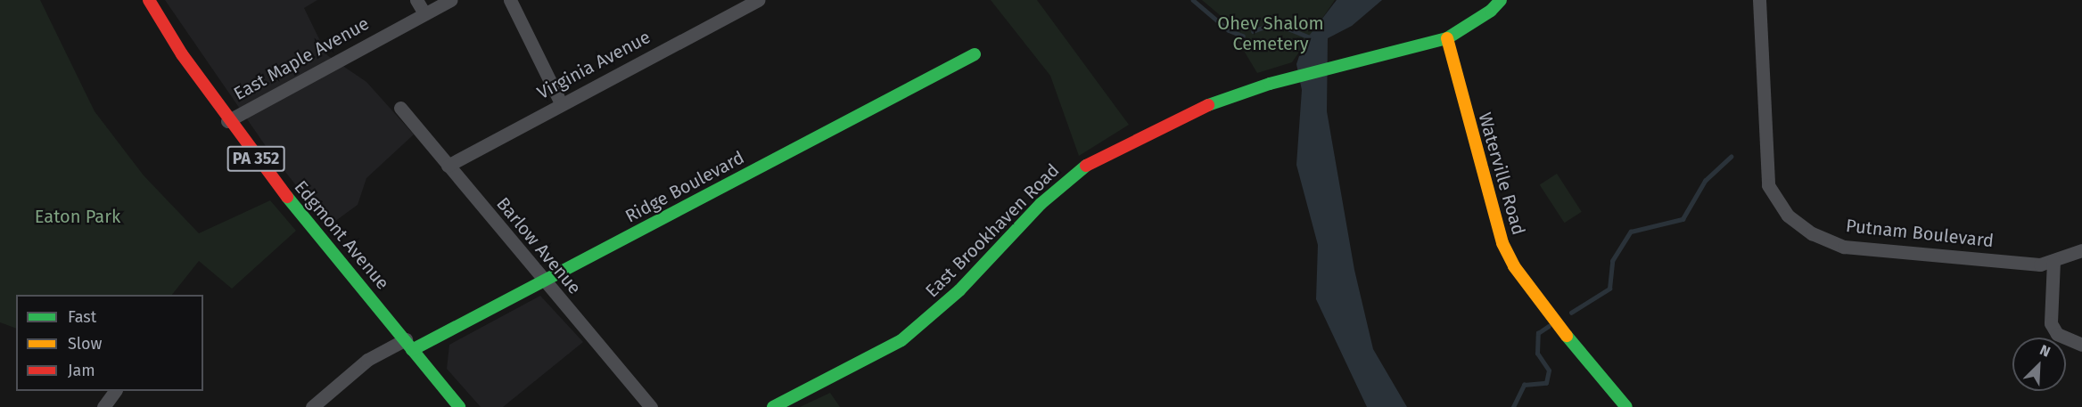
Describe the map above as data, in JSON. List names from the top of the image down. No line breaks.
{"streets":{"street":["East Maple Avenue","Virginia Avenue","PA 352","Waterville Road","Ridge Boulevard","East Brookhaven Road","Putnam Boulevard","Edgmont Avenue","Barlow Avenue"]},"crossings":[["East Maple Avenue","Edgmont Avenue"],["Virginia Avenue","Barlow Avenue"],["Waterville Road","East Brookhaven Road"],["Ridge Boulevard","Edgmont Avenue"],["Ridge Boulevard","Barlow Avenue"]],"parks":["Ohev Shalom Cemetery","Eaton Park"],"legend":["Fast","Slow","Jam"],"north":"top right"}
